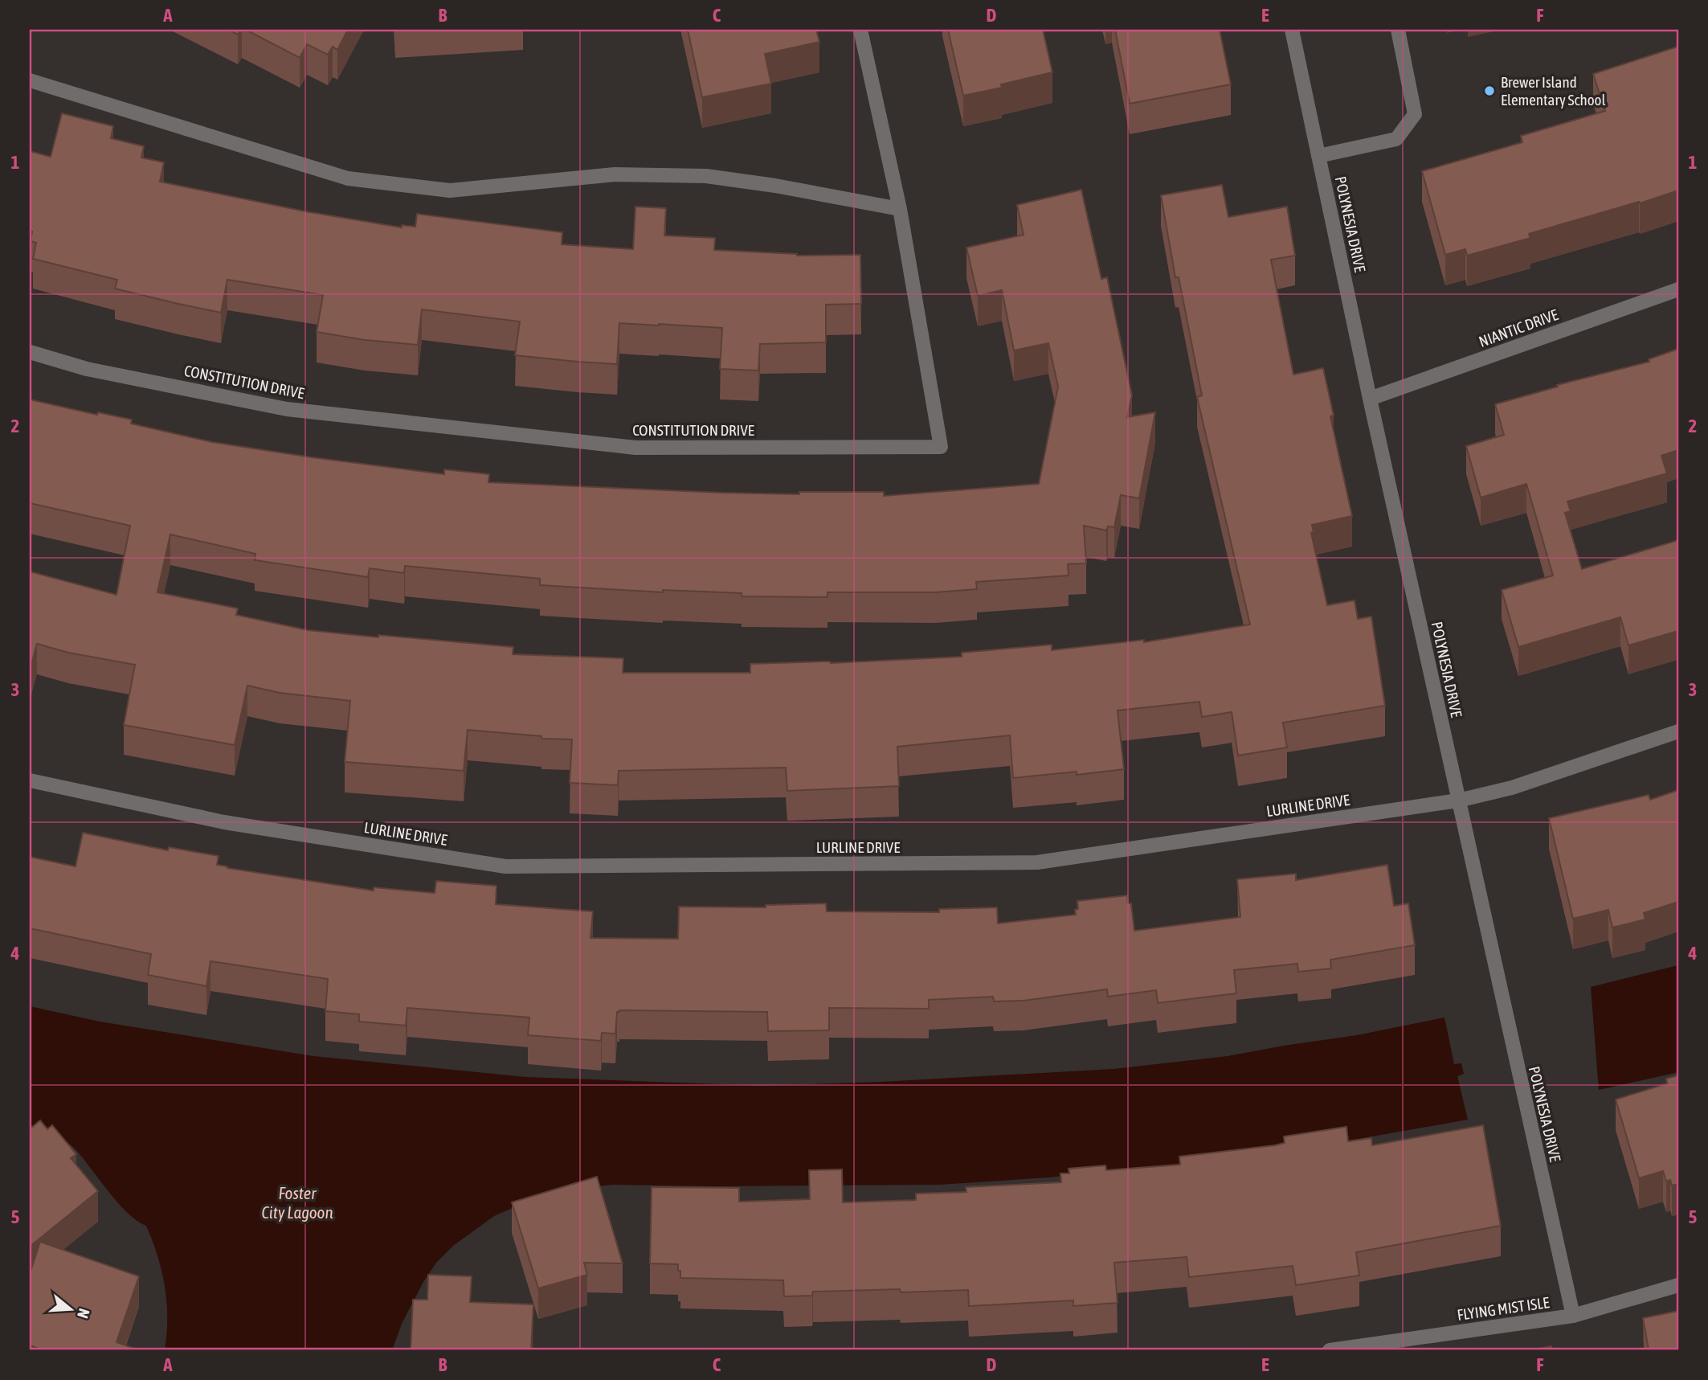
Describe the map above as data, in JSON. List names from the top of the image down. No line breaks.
{"streets":{"street":["POLYNESIA DRIVE","NIANTIC DRIVE","CONSTITUTION DRIVE","LURLINE DRIVE","FLYING MIST ISLE"]},"crossings":[["POLYNESIA DRIVE","NIANTIC DRIVE"],["POLYNESIA DRIVE","LURLINE DRIVE"],["POLYNESIA DRIVE","FLYING MIST ISLE"]],"water":["Foster City Lagoon"],"places":["Brewer Island Elementary School"],"north":"right","grid":{"columns":["A","B","C","D","E","F"],"rows":["1","2","3","4","5"]}}
